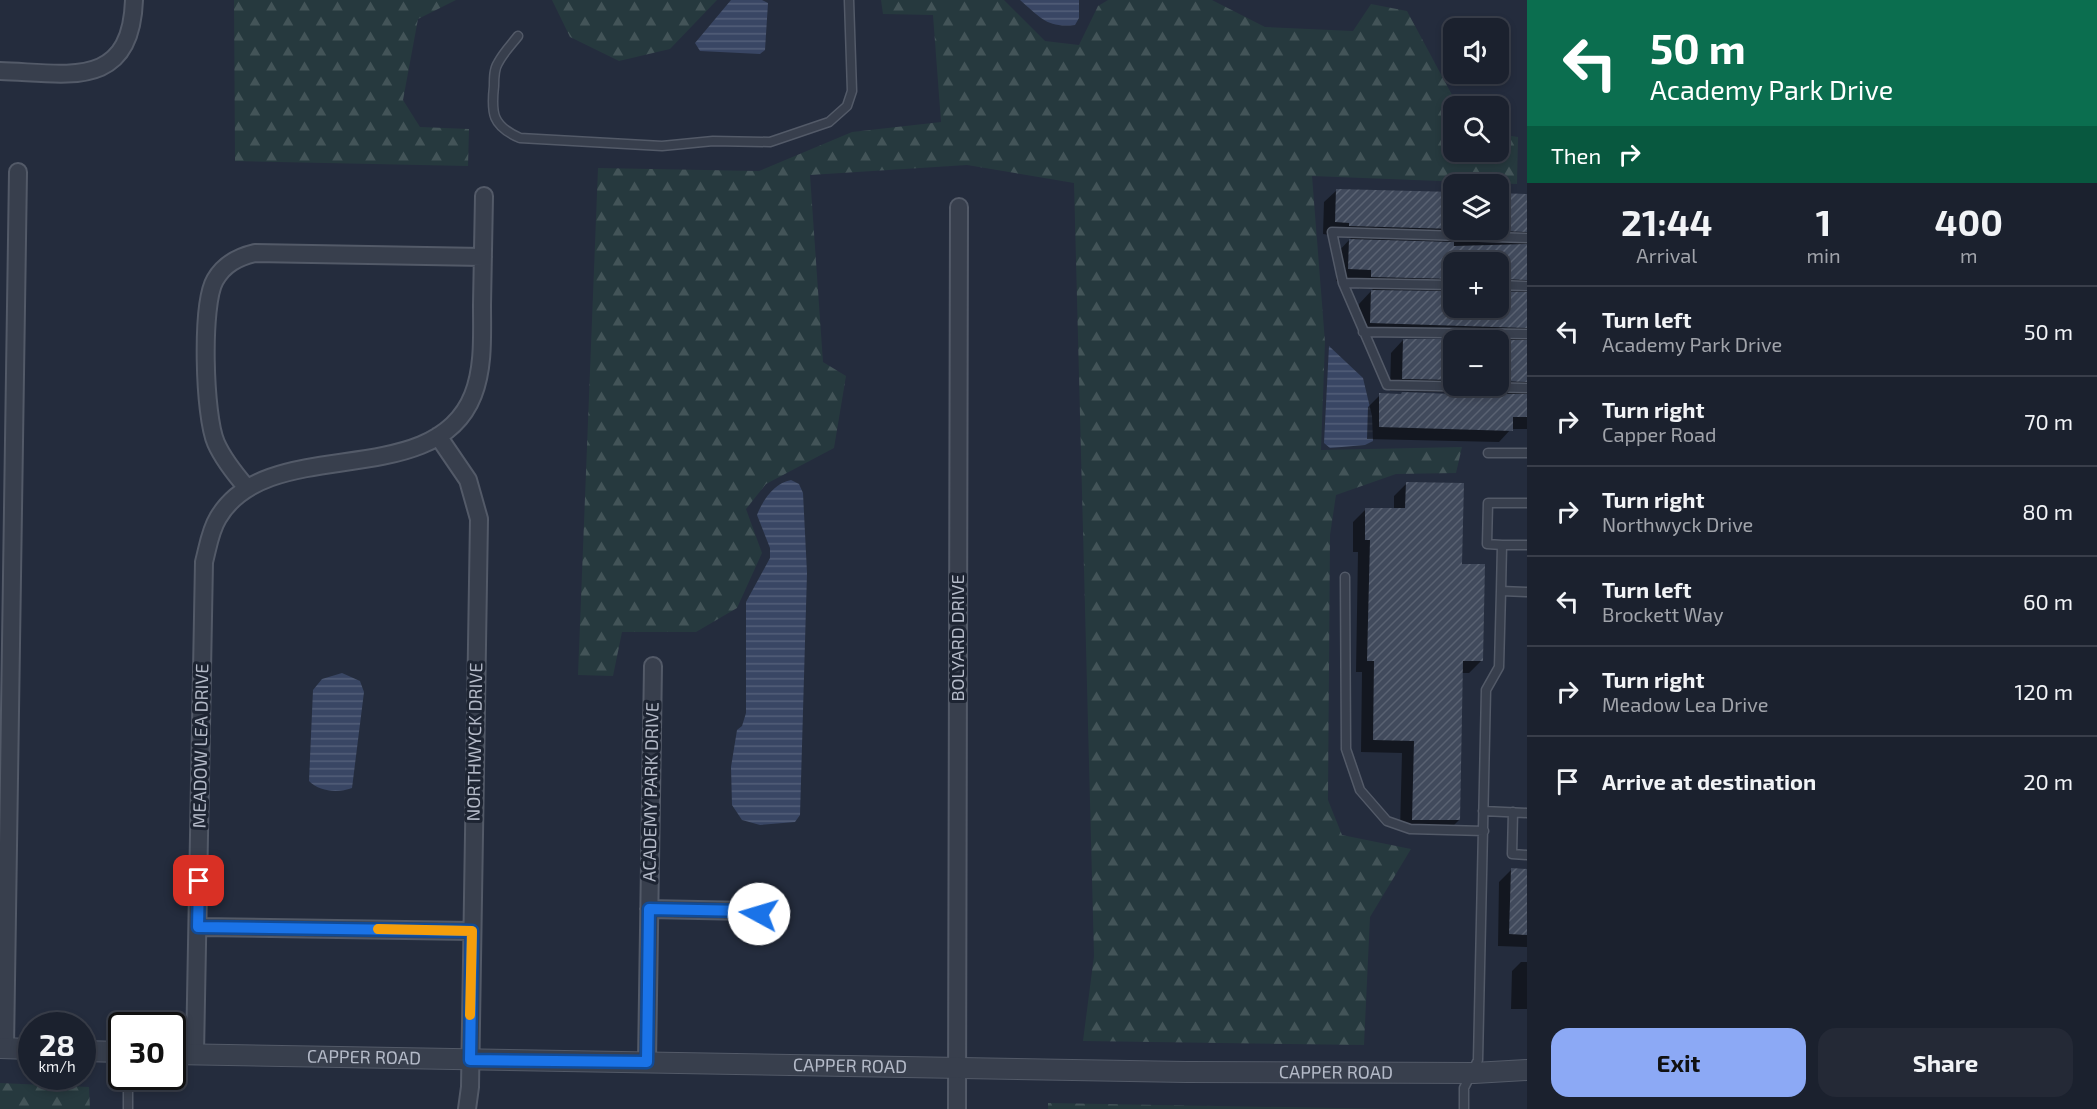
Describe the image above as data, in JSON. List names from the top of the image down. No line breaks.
{"streets":{"street":["BOLYARD DRIVE","NORTHWYCK DRIVE","MEADOW LEA DRIVE","ACADEMY PARK DRIVE","CAPPER ROAD"]},"crossings":[["BOLYARD DRIVE","CAPPER ROAD"],["NORTHWYCK DRIVE","CAPPER ROAD"],["MEADOW LEA DRIVE","CAPPER ROAD"],["ACADEMY PARK DRIVE","CAPPER ROAD"]],"page":{"turn":["50 m","Academy Park Drive"],"map_buttons":["+","−"],"then":"Then","eta":["21:44","Arrival","1","min","400","m"],"list":[{"name":"Turn left","note":"Academy Park Drive","value":"50 m"},{"name":"Turn right","note":"Capper Road","value":"70 m"},{"name":"Turn right","note":"Northwyck Drive","value":"80 m"},{"name":"Turn left","note":"Brockett Way","value":"60 m"},{"name":"Turn right","note":"Meadow Lea Drive","value":"120 m"},{"name":"Arrive at destination","value":"20 m"}],"speed":"28 km/h","limit":"30","buttons":["Exit","Share"]}}
